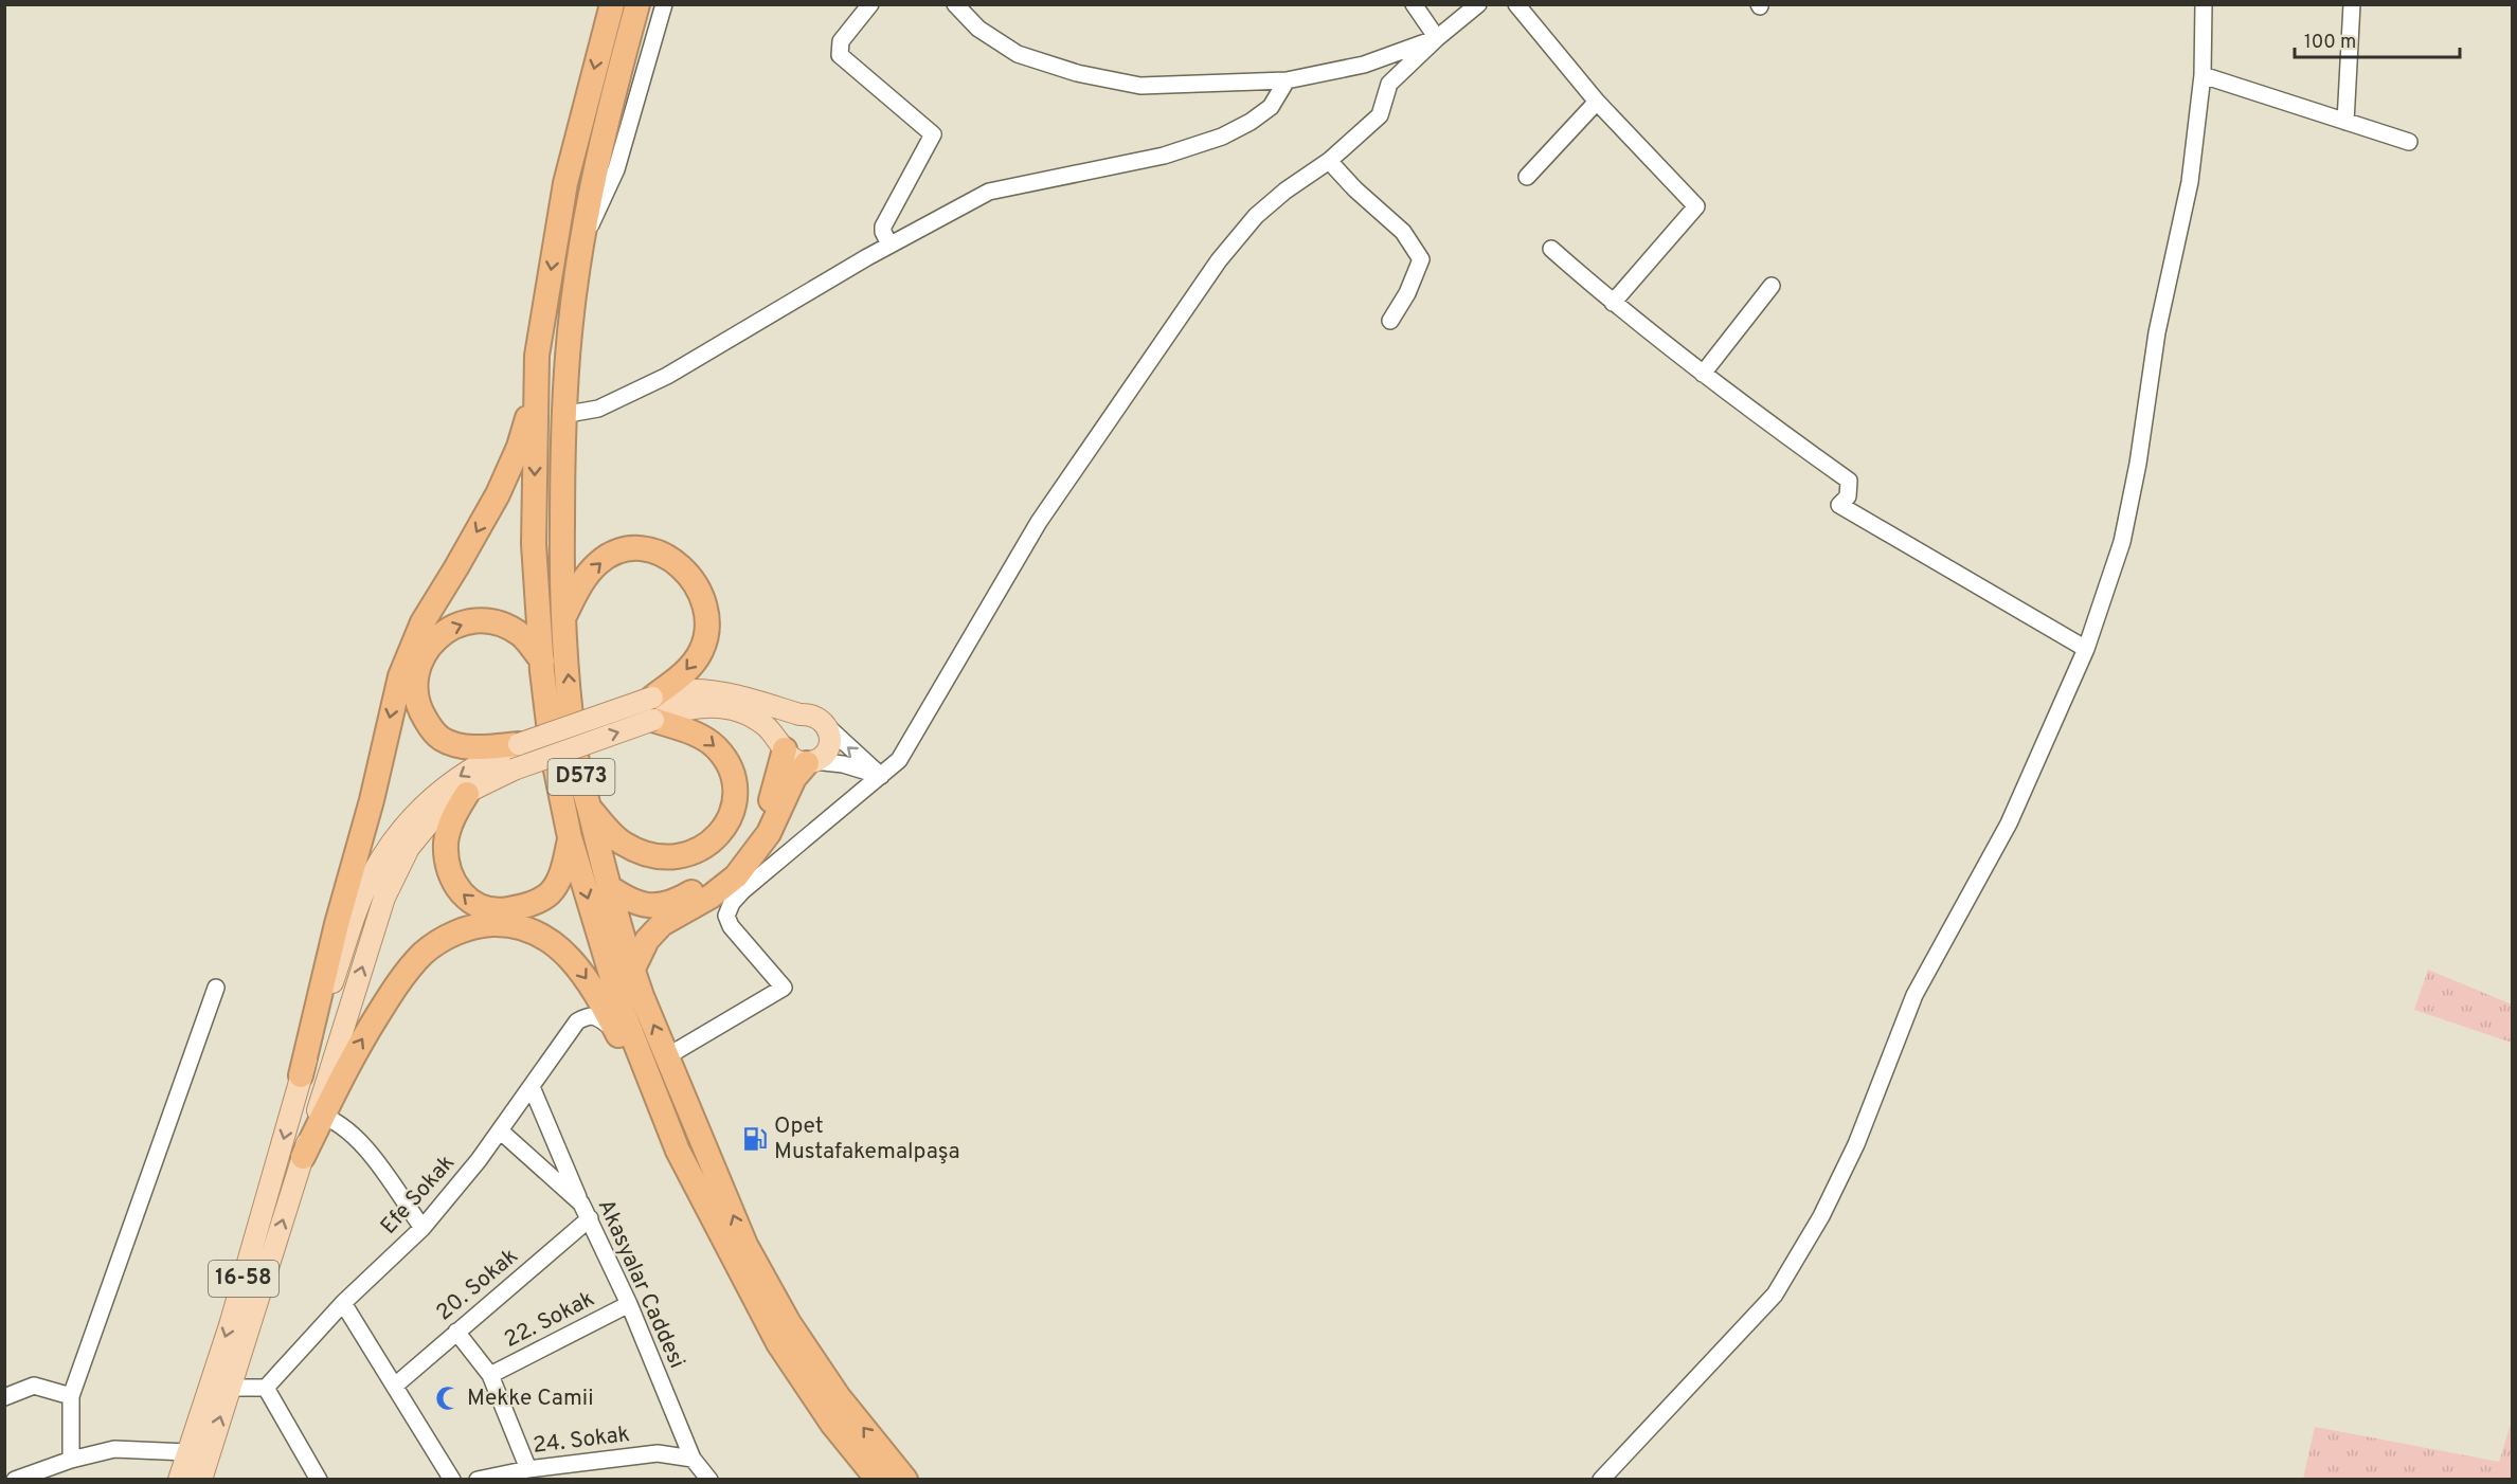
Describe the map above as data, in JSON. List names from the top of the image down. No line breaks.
{"streets":{"highway":["D573"],"main road":["16-58"],"street":["Efe Sokak","Akasyalar Caddesi","20. Sokak","22. Sokak","24. Sokak"]},"crossings":[["Efe Sokak","Akasyalar Caddesi"],["Akasyalar Caddesi","20. Sokak"],["Akasyalar Caddesi","22. Sokak"],["Akasyalar Caddesi","24. Sokak"]],"places":{"fuel station":["Opet Mustafakemalpaşa"],"mosque":["Mekke Camii"]},"scale_bar":"100 m"}
